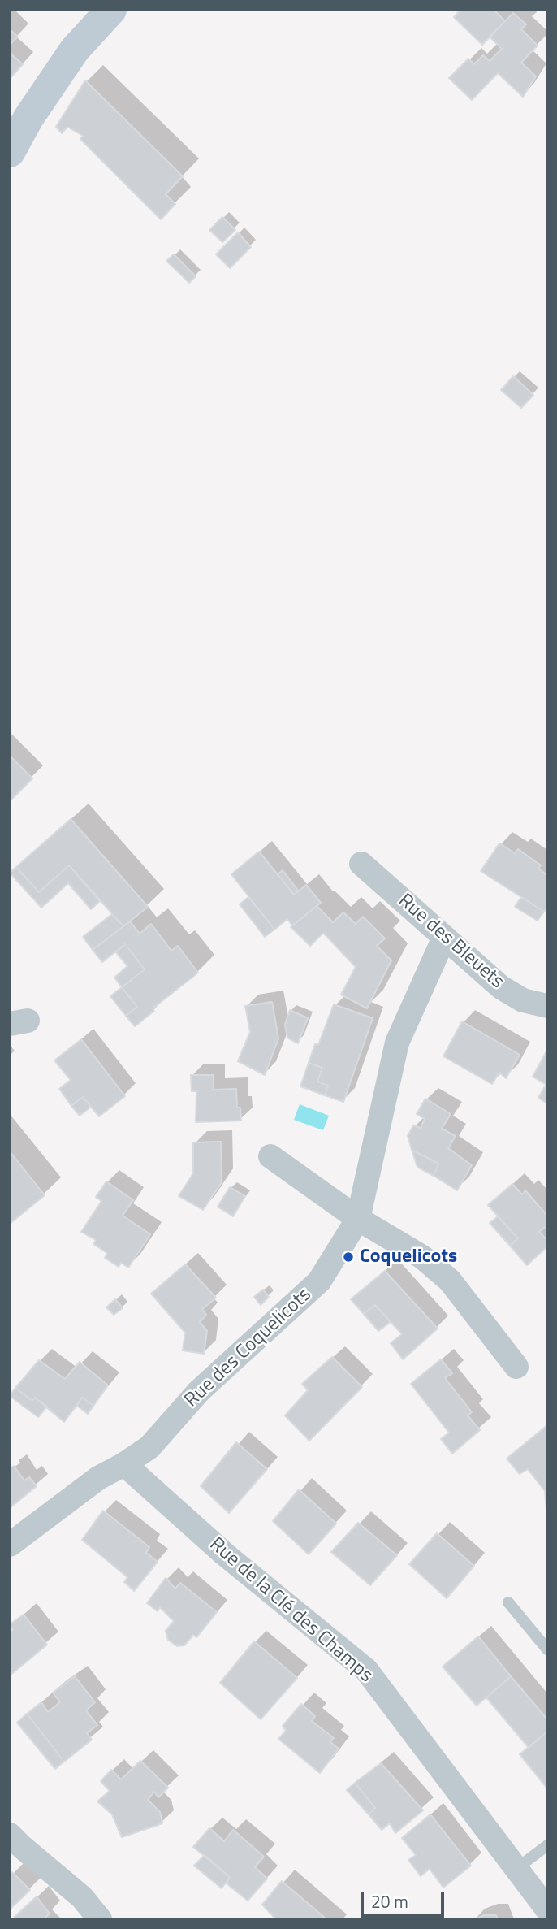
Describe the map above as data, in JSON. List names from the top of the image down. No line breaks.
{"streets":{"street":["Rue des Bleuets","Rue des Coquelicots","Rue de la Clé des Champs"]},"crossings":[["Rue des Bleuets","Rue des Coquelicots"],["Rue des Coquelicots","Rue de la Clé des Champs"]],"places":["Coquelicots"],"scale_bar":"20 m"}
